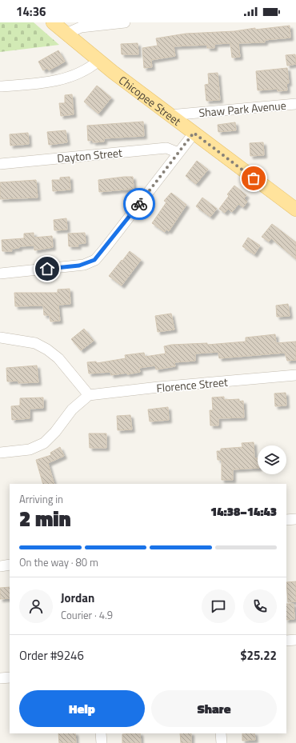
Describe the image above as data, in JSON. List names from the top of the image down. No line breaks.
{"streets":{"main road":["Chicopee Street"],"street":["Shaw Park Avenue","Dayton Street","Florence Street"]},"crossings":[["Chicopee Street","Shaw Park Avenue"]],"page":{"status":"14:36","heading":["2 min","Arriving in","14:38–14:43"],"panel":["Jordan","Courier · 4.9","Order #9246","$25.22"],"bar":"On the way · 80 m","buttons":["Help","Share"]}}
